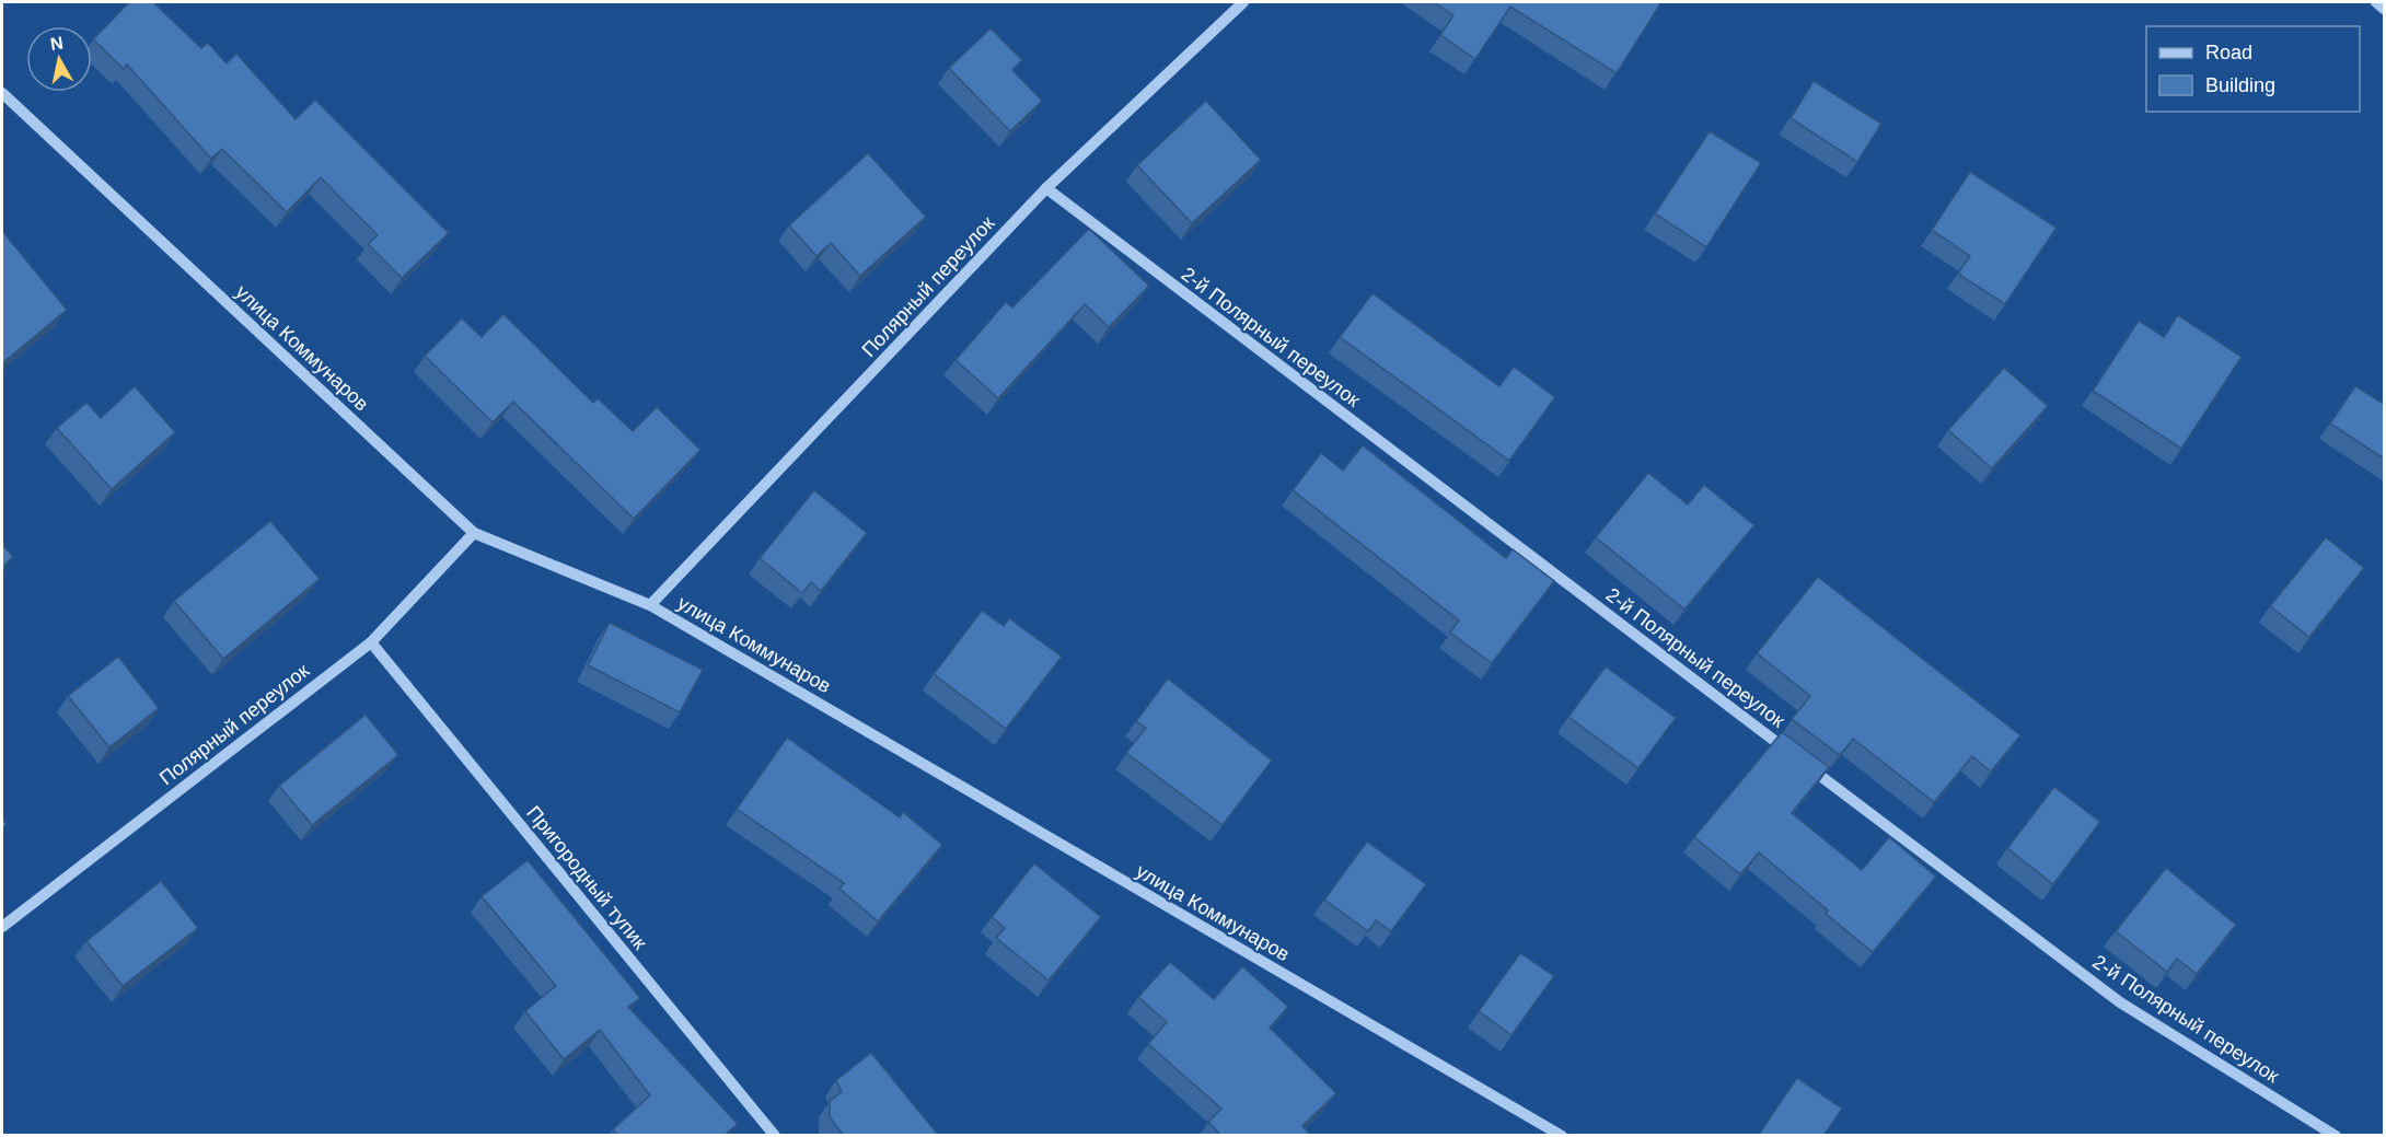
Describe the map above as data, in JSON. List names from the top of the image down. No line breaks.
{"streets":{"street":["Полярный переулок","2-й Полярный переулок","улица Коммунаров","Пригородный тупик"]},"crossings":[["Полярный переулок","2-й Полярный переулок"],["Полярный переулок","улица Коммунаров"],["Полярный переулок","Пригородный тупик"]],"legend":["Road","Building"],"north":"top"}
